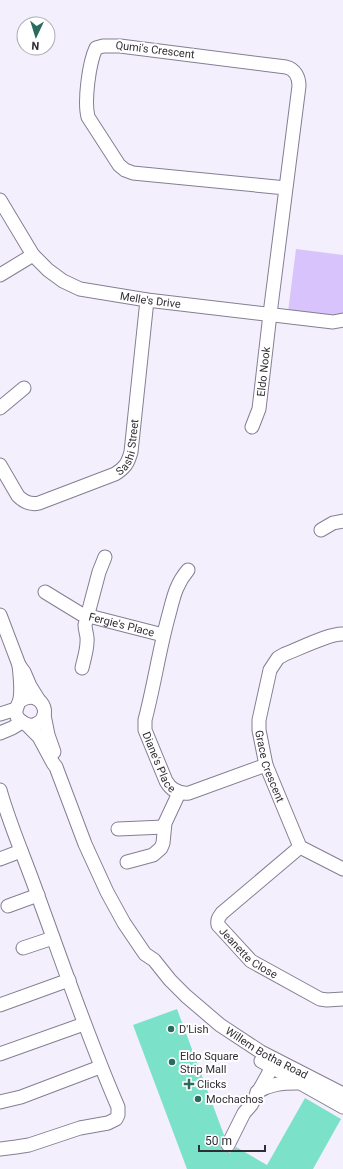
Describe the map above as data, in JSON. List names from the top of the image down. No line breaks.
{"streets":{"street":["Qumi's Crescent","Melle's Drive","Eldo Nook","Sashi Street","Fergie's Place","Diane's Place","Grace Crescent","Jeanette Close","Willem Botha Road"]},"crossings":[["Qumi's Crescent","Melle's Drive"],["Qumi's Crescent","Eldo Nook"],["Melle's Drive","Eldo Nook"],["Melle's Drive","Sashi Street"],["Fergie's Place","Diane's Place"],["Diane's Place","Grace Crescent"],["Grace Crescent","Jeanette Close"]],"places":{"other":["D'Lish","Eldo Square Strip Mall","Mochachos"],"health":["Clicks"]},"scale_bar":"50 m","north":"bottom"}
